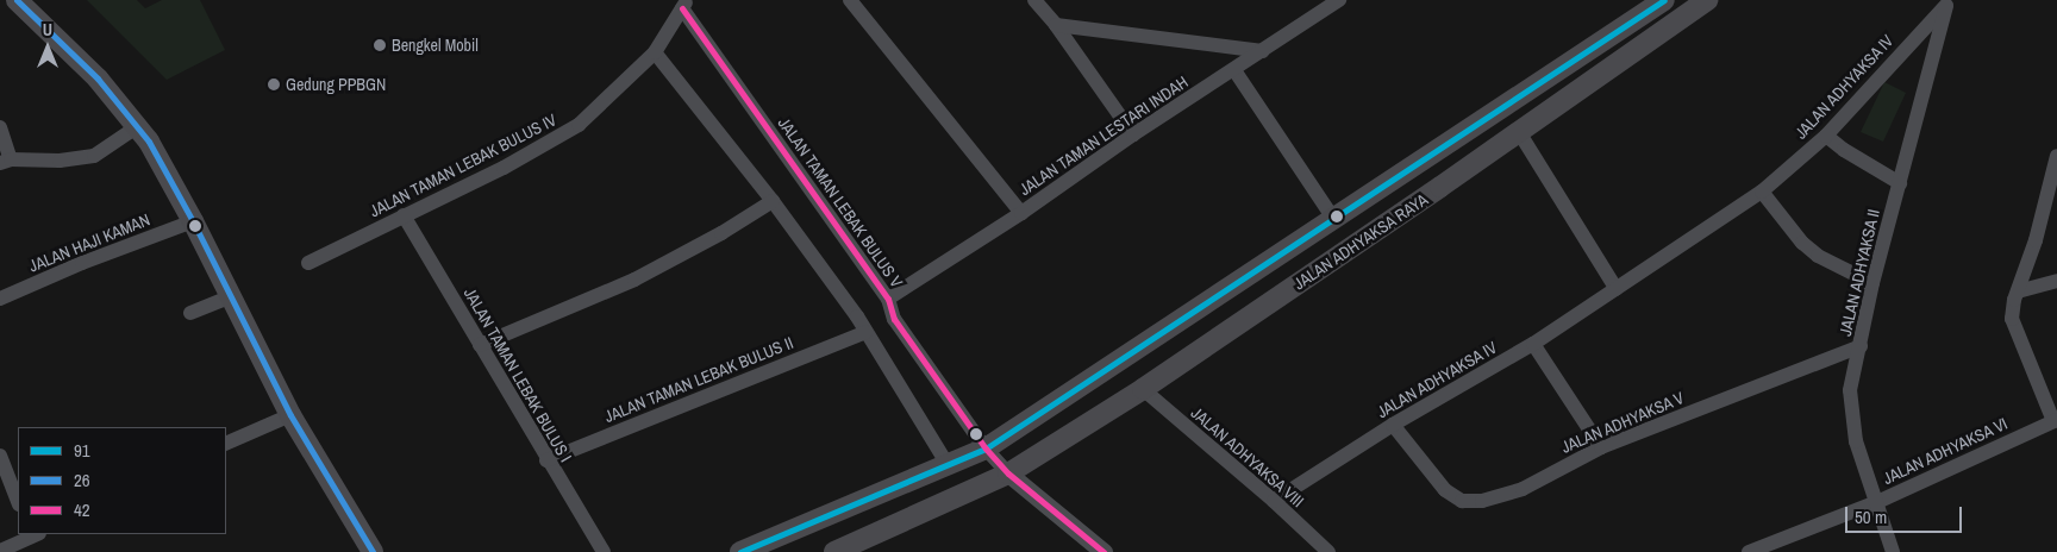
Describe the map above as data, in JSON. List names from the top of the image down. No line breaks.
{"streets":{"main road":["JALAN ADHYAKSA RAYA"],"street":["JALAN ADHYAKSA IV","JALAN TAMAN LESTARI INDAH","JALAN TAMAN LEBAK BULUS IV","JALAN TAMAN LEBAK BULUS V","JALAN HAJI KAMAN","JALAN ADHYAKSA II","JALAN TAMAN LEBAK BULUS I","JALAN TAMAN LEBAK BULUS II","JALAN ADHYAKSA V","JALAN ADHYAKSA VI","JALAN ADHYAKSA VIII"]},"crossings":[["JALAN ADHYAKSA IV","JALAN ADHYAKSA II"],["JALAN ADHYAKSA IV","JALAN ADHYAKSA V"],["JALAN ADHYAKSA IV","JALAN ADHYAKSA VIII"],["JALAN TAMAN LESTARI INDAH","JALAN TAMAN LEBAK BULUS V"],["JALAN TAMAN LEBAK BULUS IV","JALAN TAMAN LEBAK BULUS V"],["JALAN TAMAN LEBAK BULUS IV","JALAN TAMAN LEBAK BULUS I"],["JALAN TAMAN LEBAK BULUS V","JALAN ADHYAKSA RAYA"],["JALAN ADHYAKSA RAYA","JALAN ADHYAKSA VIII"],["JALAN ADHYAKSA II","JALAN ADHYAKSA V"],["JALAN ADHYAKSA II","JALAN ADHYAKSA VI"],["JALAN TAMAN LEBAK BULUS I","JALAN TAMAN LEBAK BULUS II"]],"places":["Bengkel Mobil","Gedung PPBGN"],"lines":["transit line 91","transit line 26","transit line 42"],"legend":["91","26","42"],"scale_bar":"50 m","north":"top"}
